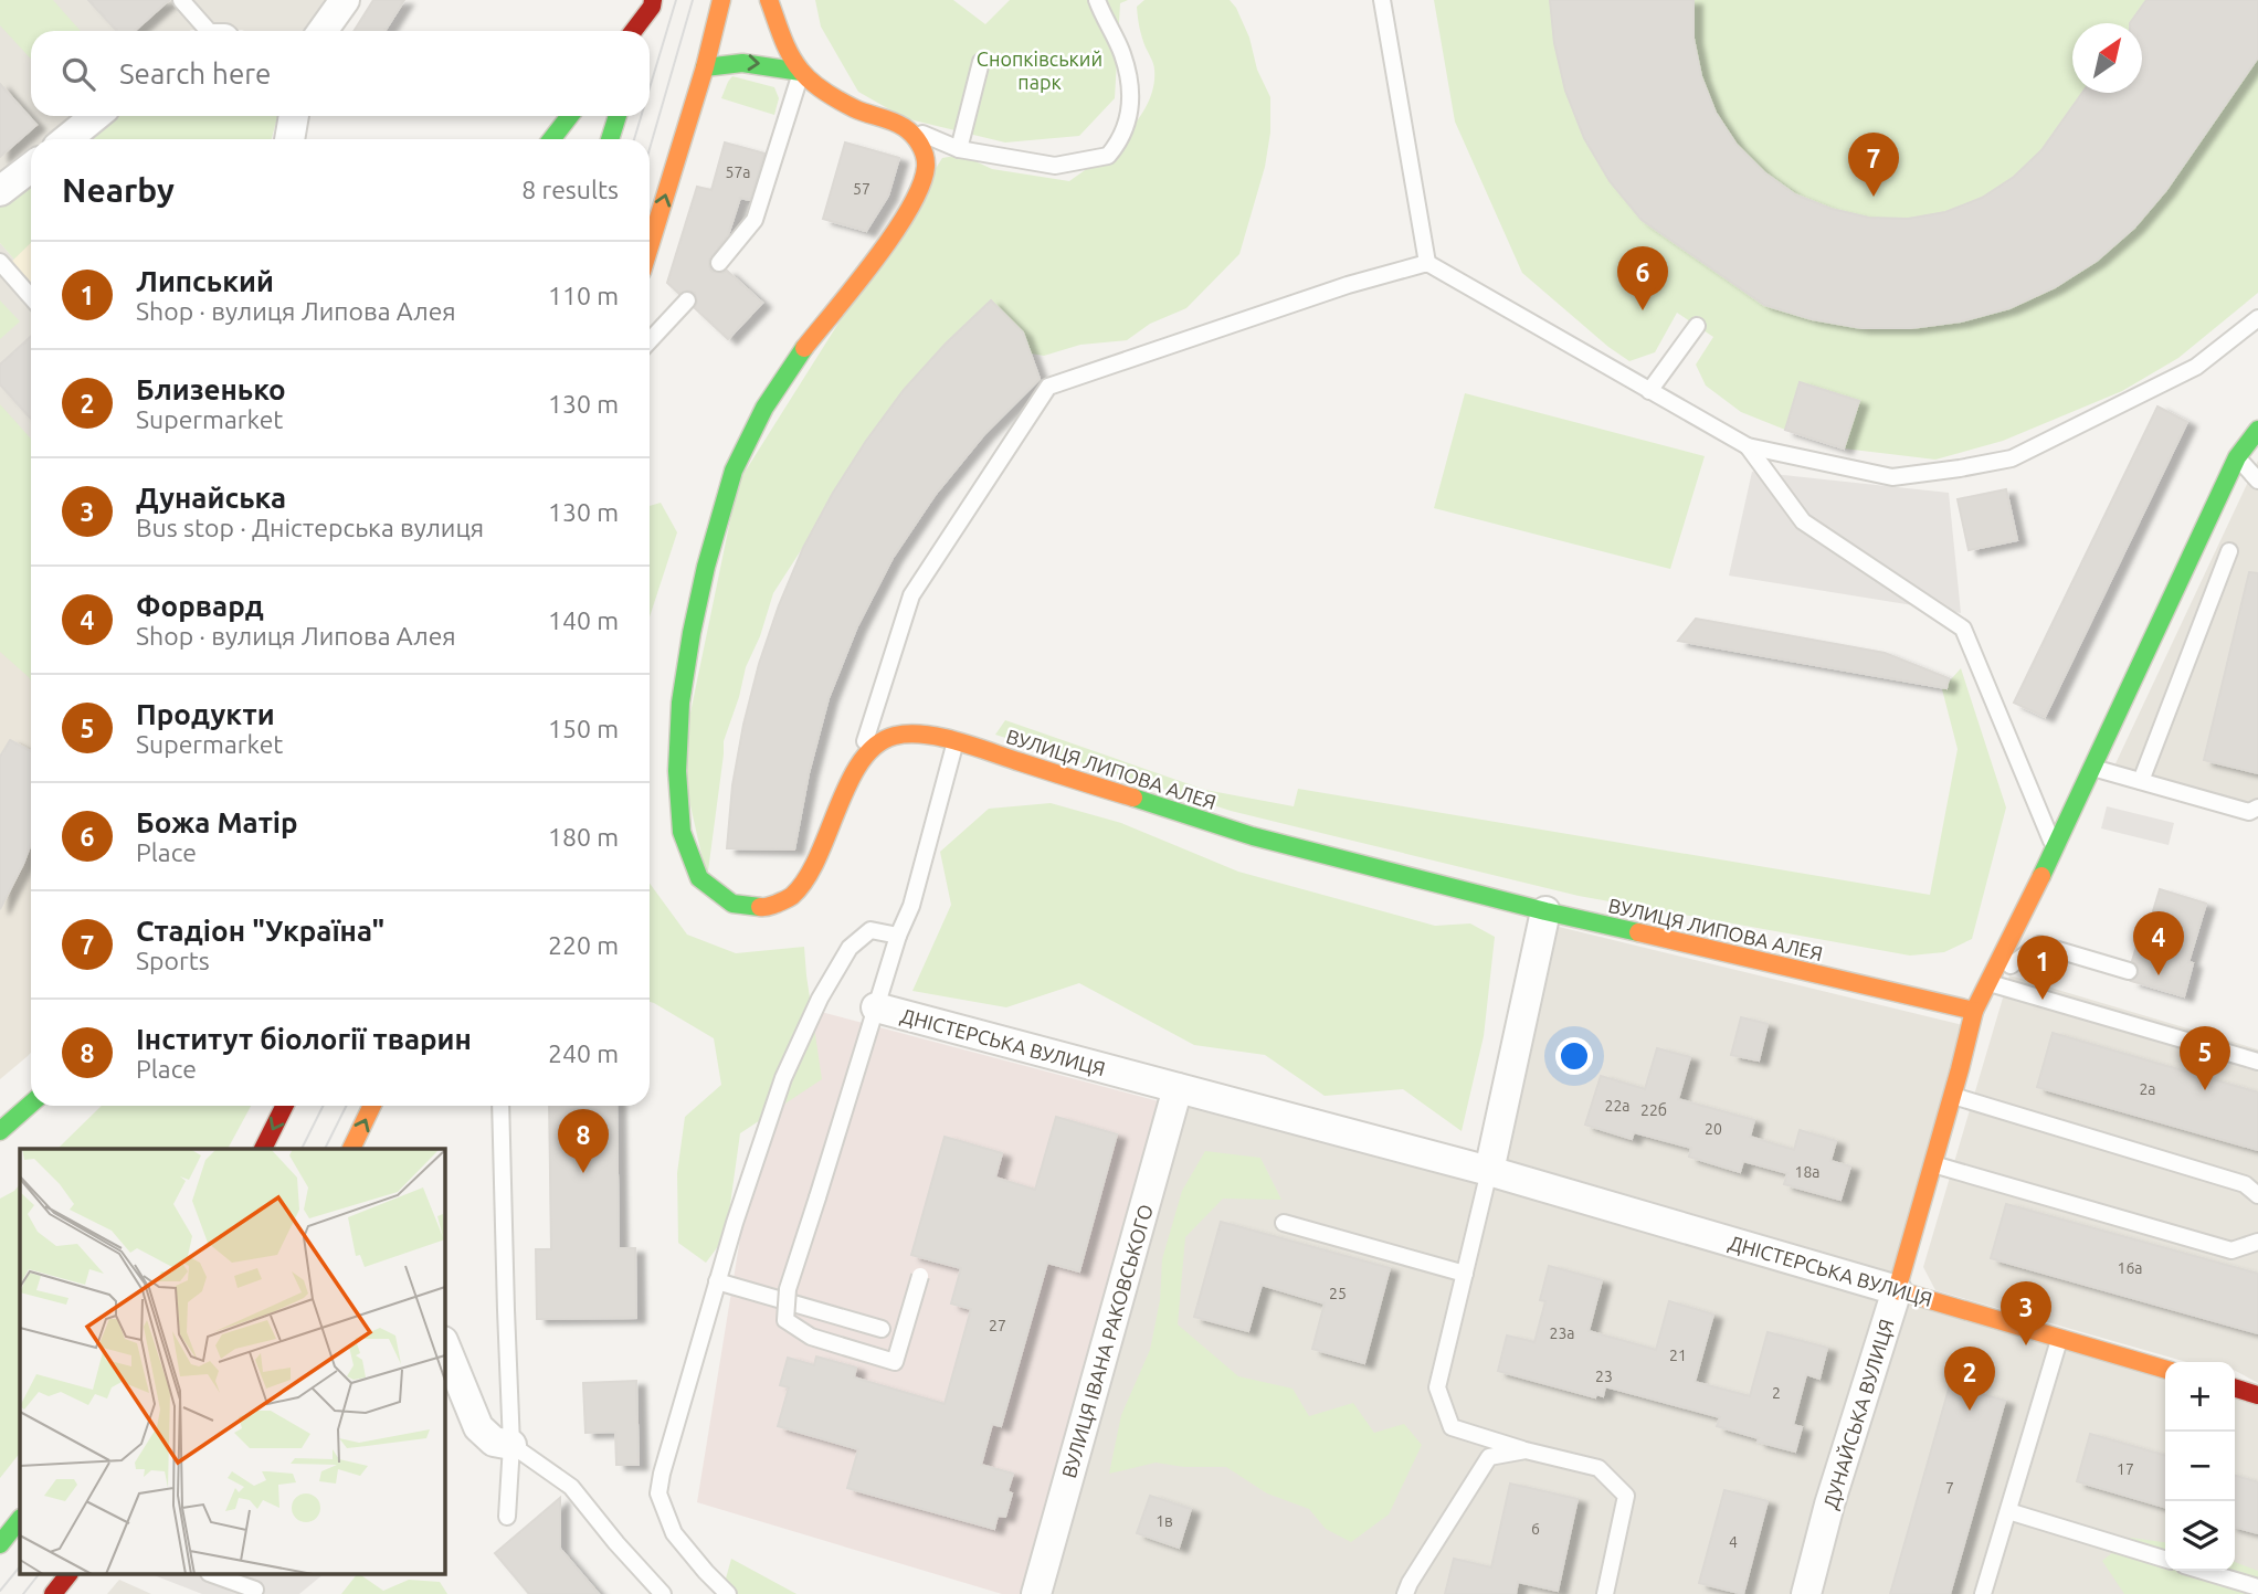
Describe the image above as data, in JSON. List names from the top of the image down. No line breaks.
{"streets":{"street":["ВУЛИЦЯ ЛИПОВА АЛЕЯ","ДНІСТЕРСЬКА ВУЛИЦЯ","ВУЛИЦЯ ІВАНА РАКОВСЬКОГО","ДУНАЙСЬКА ВУЛИЦЯ"]},"crossings":[["ВУЛИЦЯ ЛИПОВА АЛЕЯ","ДНІСТЕРСЬКА ВУЛИЦЯ"],["ВУЛИЦЯ ЛИПОВА АЛЕЯ","ДУНАЙСЬКА ВУЛИЦЯ"],["ДНІСТЕРСЬКА ВУЛИЦЯ","ВУЛИЦЯ ІВАНА РАКОВСЬКОГО"],["ДНІСТЕРСЬКА ВУЛИЦЯ","ДУНАЙСЬКА ВУЛИЦЯ"]],"parks":["Снопківський парк"],"house_numbers":["57а","57","2а","22а","22б","20","18а","16а","25","27","23а","21","23","2","17","7","1в","6","4"],"north":"top right","page":{"search":"Search here","pins":["7","6","4","1","5","8","3","2"],"heading":["Nearby","8 results"],"list":[{"mark":"1","name":"Липський","note":"Shop · вулиця Липова Алея","value":"110 m"},{"mark":"2","name":"Близенько","note":"Supermarket","value":"130 m"},{"mark":"3","name":"Дунайська","note":"Bus stop · Дністерська вулиця","value":"130 m"},{"mark":"4","name":"Форвард","note":"Shop · вулиця Липова Алея","value":"140 m"},{"mark":"5","name":"Продукти","note":"Supermarket","value":"150 m"},{"mark":"6","name":"Божа Матір","note":"Place","value":"180 m"},{"mark":"7","name":"Стадіон \"Україна\"","note":"Sports","value":"220 m"},{"mark":"8","name":"Інститут біології тварин","note":"Place","value":"240 m"}],"map_buttons":["+","−"]}}
